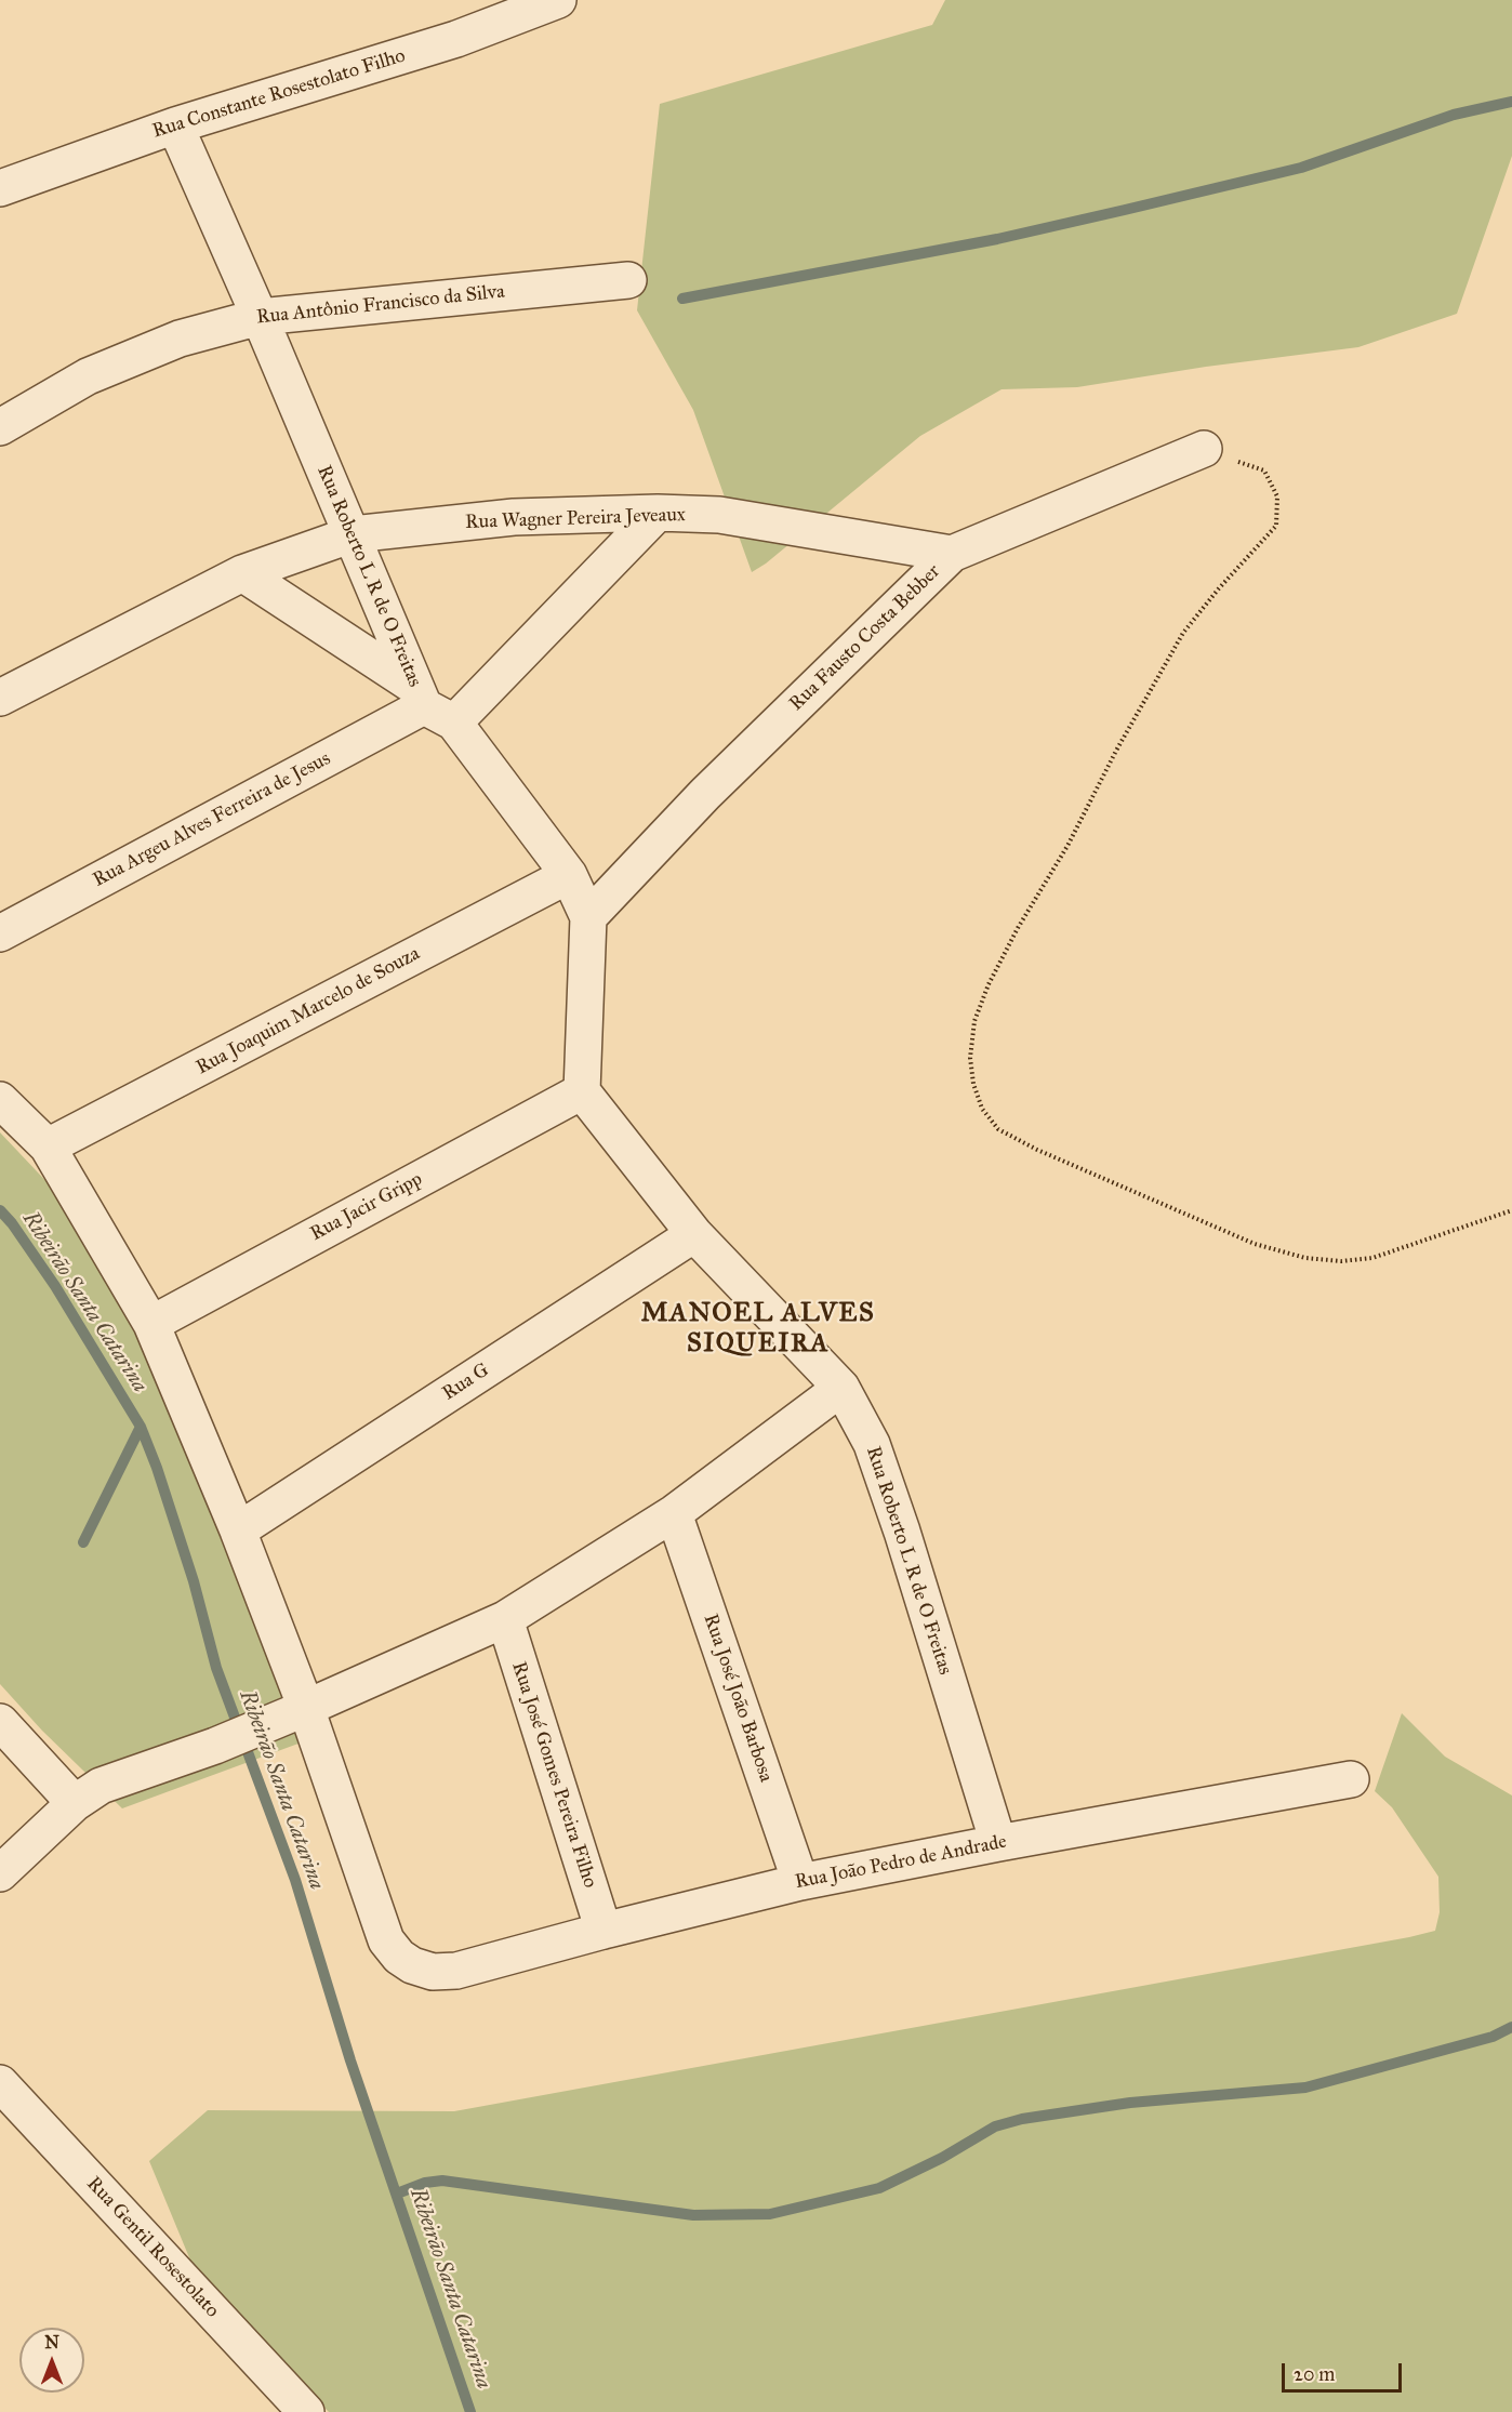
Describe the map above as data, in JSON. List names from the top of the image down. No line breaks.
{"streets":{"street":["Rua Constante Rosestolato Filho","Rua Antônio Francisco da Silva","Rua Wagner Pereira Jeveaux","Rua Roberto L R de O Freitas","Rua Fausto Costa Bebber","Rua Argeu Alves Ferreira de Jesus","Rua Joaquim Marcelo de Souza","Rua Jacir Gripp","Rua G","Rua José João Barbosa","Rua José Gomes Pereira Filho","Rua João Pedro de Andrade","Rua Gentil Rosestolato"]},"crossings":[["Rua Constante Rosestolato Filho","Rua Roberto L R de O Freitas"],["Rua Antônio Francisco da Silva","Rua Roberto L R de O Freitas"],["Rua Wagner Pereira Jeveaux","Rua Roberto L R de O Freitas"],["Rua Wagner Pereira Jeveaux","Rua Fausto Costa Bebber"],["Rua Roberto L R de O Freitas","Rua Fausto Costa Bebber"],["Rua Roberto L R de O Freitas","Rua Argeu Alves Ferreira de Jesus"],["Rua Roberto L R de O Freitas","Rua Joaquim Marcelo de Souza"],["Rua Roberto L R de O Freitas","Rua Jacir Gripp"],["Rua Roberto L R de O Freitas","Rua G"],["Rua Roberto L R de O Freitas","Rua João Pedro de Andrade"],["Rua Joaquim Marcelo de Souza","Rua João Pedro de Andrade"],["Rua Jacir Gripp","Rua João Pedro de Andrade"],["Rua G","Rua João Pedro de Andrade"],["Rua José João Barbosa","Rua João Pedro de Andrade"],["Rua José Gomes Pereira Filho","Rua João Pedro de Andrade"]],"districts":["MANOEL ALVES SIQUEIRA"],"water":["Ribeirão Santa Catarina"],"scale_bar":"20 m","north":"top"}
